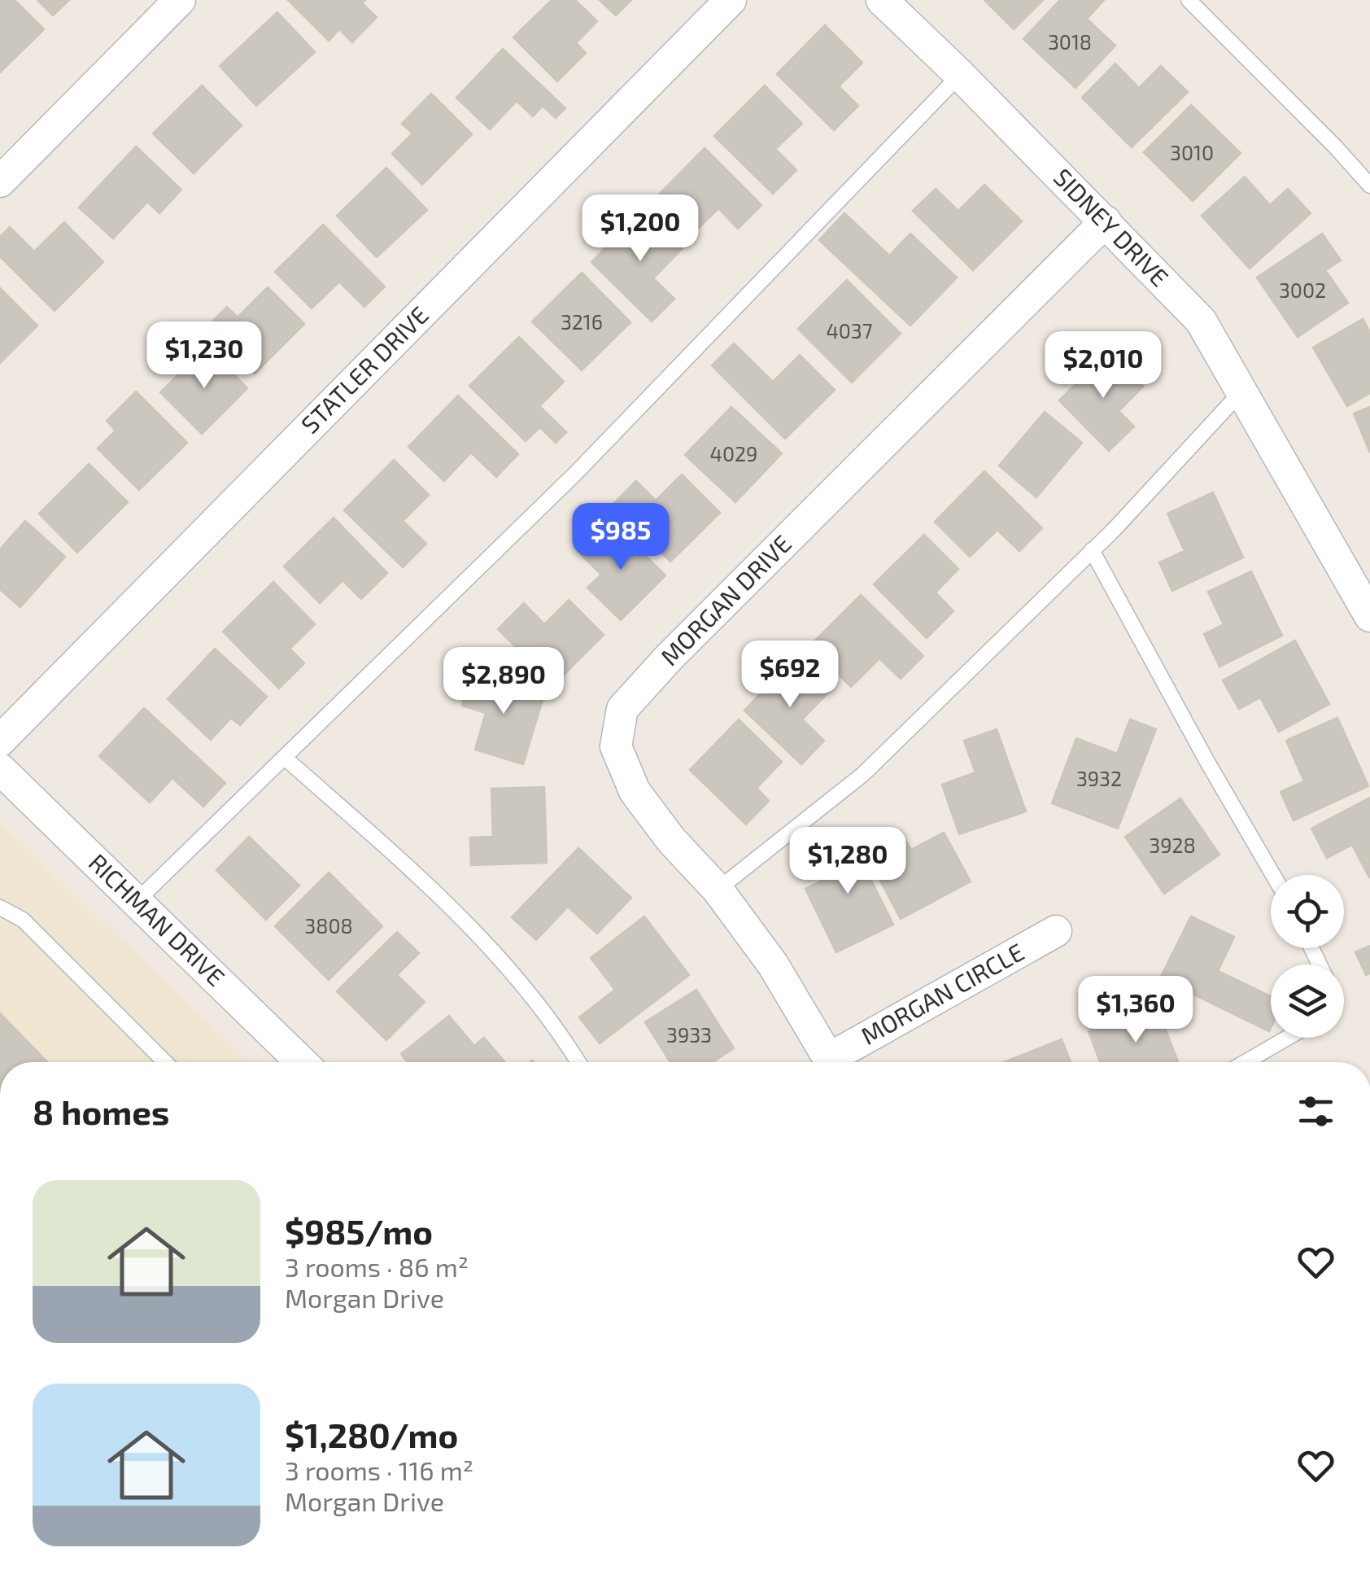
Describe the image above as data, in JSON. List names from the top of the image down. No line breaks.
{"streets":{"street":["SIDNEY DRIVE","STATLER DRIVE","MORGAN DRIVE","RICHMAN DRIVE","MORGAN CIRCLE"]},"crossings":[["SIDNEY DRIVE","MORGAN DRIVE"]],"house_numbers":["3018","3010","3002","3216","4037","4029","3932","3928","3808","3933"],"page":{"price":["$1,200","$1,230","$2,010","$985","$692","$2,890","$1,280","$1,360"],"heading":"8 homes","list":[{"name":"$985/mo","note":"3 rooms · 86 m² · Morgan Drive"},{"name":"$1,280/mo","note":"3 rooms · 116 m² · Morgan Drive"}]}}
